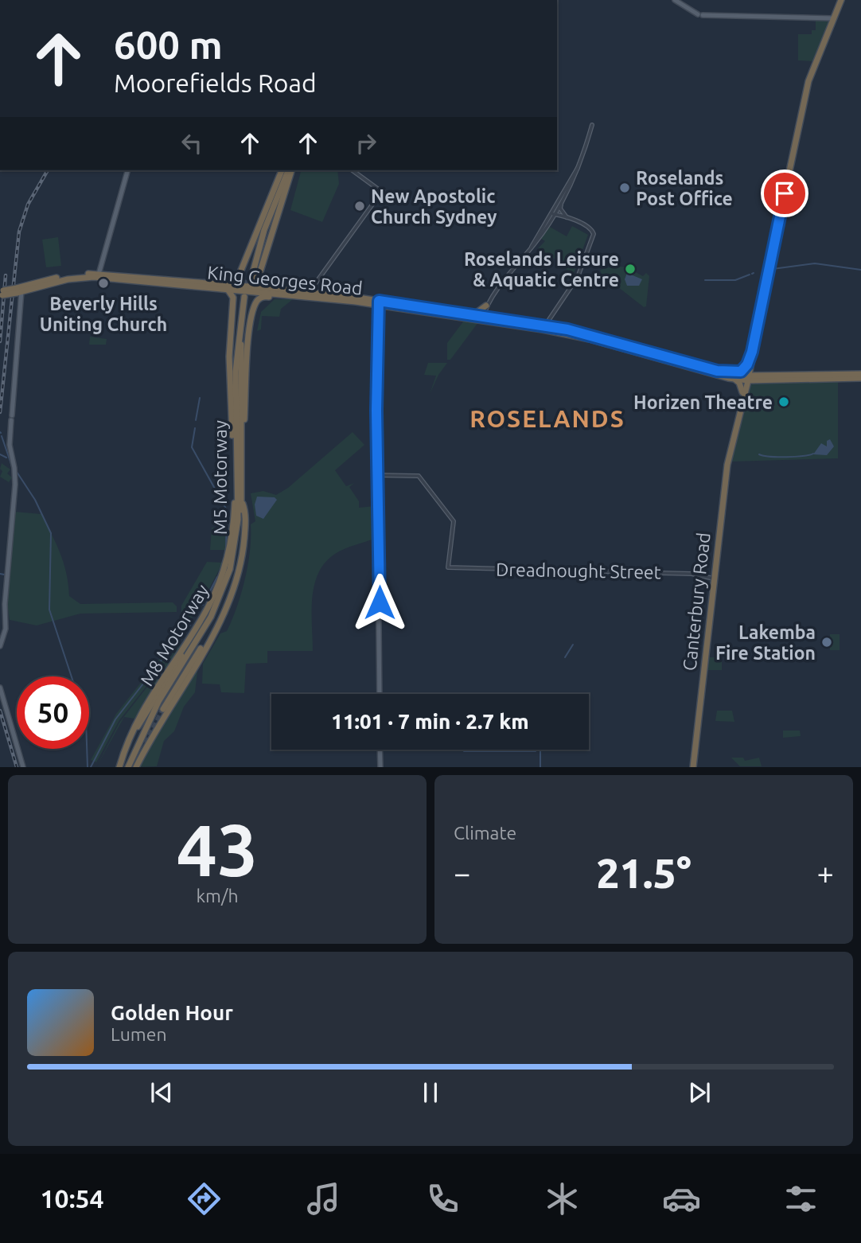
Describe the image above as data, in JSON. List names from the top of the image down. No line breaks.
{"streets":{"highway":["King Georges Road","M5 Motorway","Canterbury Road","M8 Motorway"],"street":["Dreadnought Street"]},"crossings":[["King Georges Road","M5 Motorway"],["King Georges Road","Canterbury Road"],["M5 Motorway","M8 Motorway"],["Dreadnought Street","Canterbury Road"]],"districts":["ROSELANDS"],"places":["Roselands Post Office","New Apostolic Church Sydney","Roselands Leisure & Aquatic Centre","Beverly Hills Uniting Church","Horizen Theatre","Lakemba Fire Station"],"page":{"turn":["600 m","Moorefields Road"],"limit":"50","trip":"11:01 · 7 min · 2.7 km","tile":[["43","km/h"],"Climate"],"heat":["−","21.5°","+"],"song":["Golden Hour","Lumen"],"tabs":"10:54"}}
